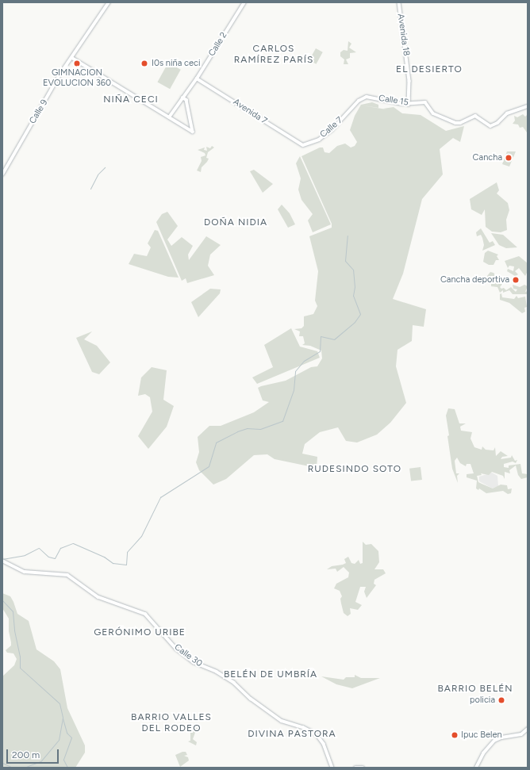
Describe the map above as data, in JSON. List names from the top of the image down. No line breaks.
{"streets":{"main road":["Avenida 18","Calle 2","Calle 15","Calle 9","Avenida 7","Calle 7","Calle 30"]},"crossings":[["Avenida 18","Calle 15"],["Calle 2","Avenida 7"],["Calle 15","Calle 7"],["Avenida 7","Calle 7"]],"districts":["CARLOS RAMÍREZ PARÍS","EL DESIERTO","NIÑA CECI","DOÑA NIDIA","RUDESINDO SOTO","GERÓNIMO URIBE","BELÉN DE UMBRÍA","BARRIO BELÉN","BARRIO VALLES DEL RODEO","DIVINA PASTORA"],"places":["GIMNACION EVOLUCION 360","I0s niña ceci","Cancha","Cancha deportiva","policia","Ipuc Belen"],"scale_bar":"200 m"}
